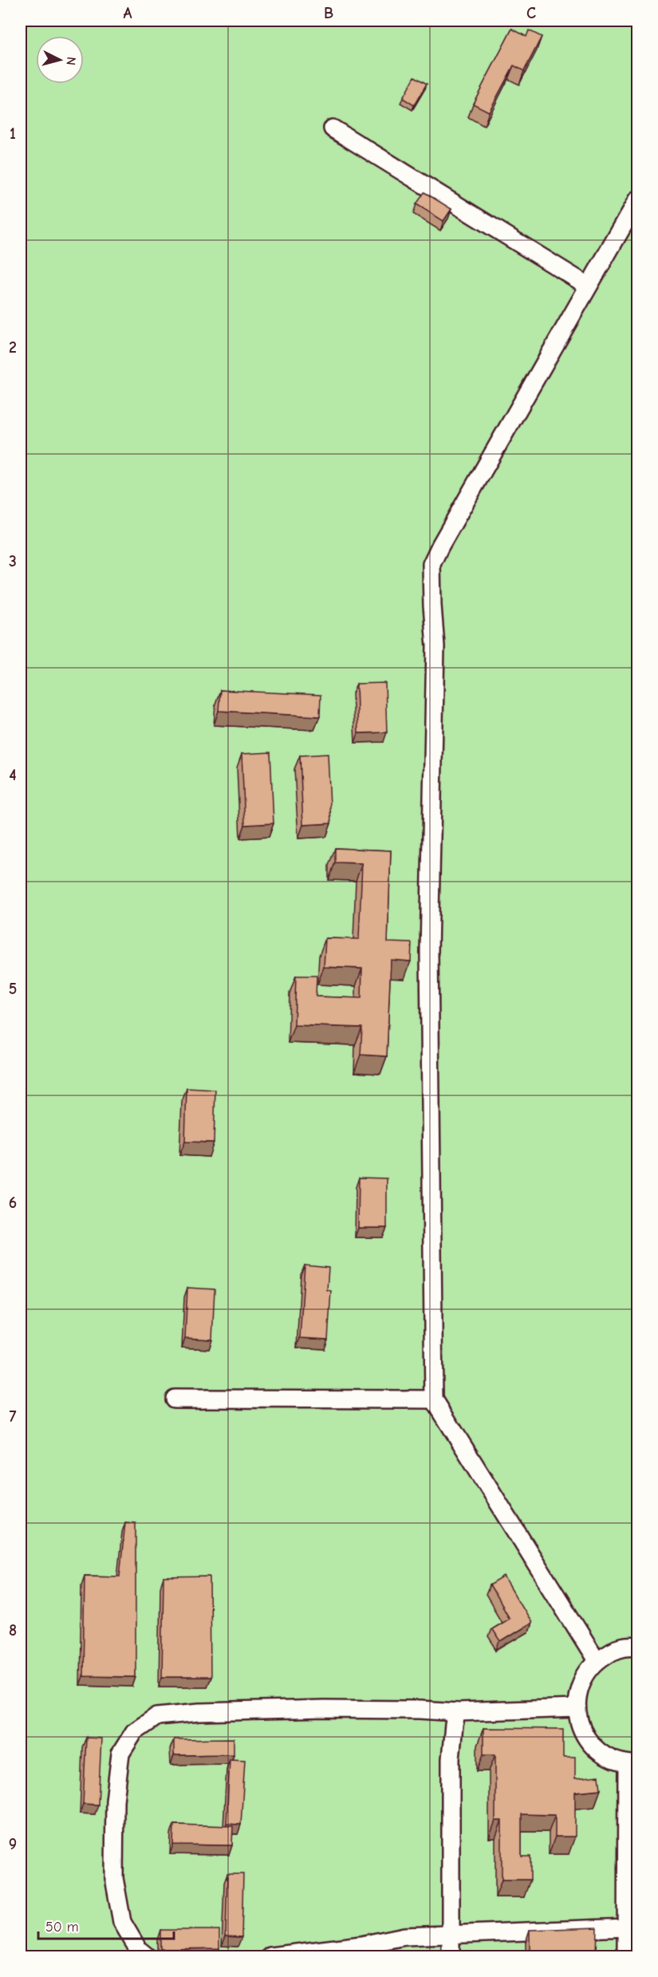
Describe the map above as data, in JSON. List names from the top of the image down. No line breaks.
{"scale_bar":"50 m","north":"right","grid":{"columns":["A","B","C"],"rows":["1","2","3","4","5","6","7","8","9"]}}
